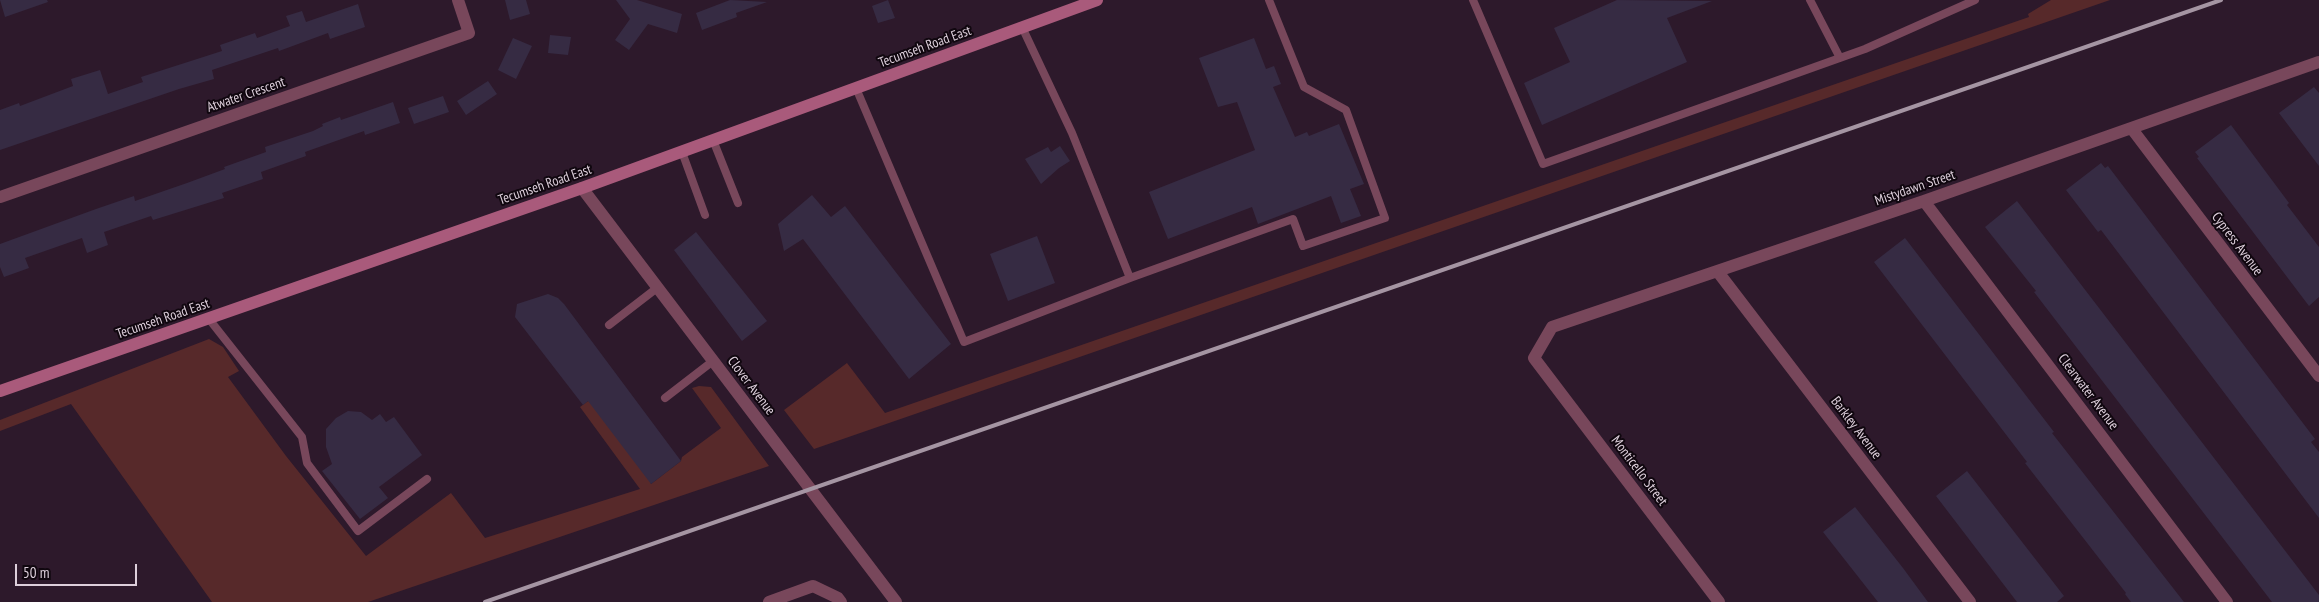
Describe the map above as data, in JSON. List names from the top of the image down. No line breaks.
{"streets":{"main road":["Tecumseh Road East"],"street":["Atwater Crescent","Mistydawn Street","Cypress Avenue","Clover Avenue","Clearwater Avenue","Barkley Avenue","Monticello Street"]},"crossings":[["Tecumseh Road East","Clover Avenue"],["Mistydawn Street","Cypress Avenue"],["Mistydawn Street","Clearwater Avenue"],["Mistydawn Street","Barkley Avenue"],["Mistydawn Street","Monticello Street"]],"scale_bar":"50 m"}
